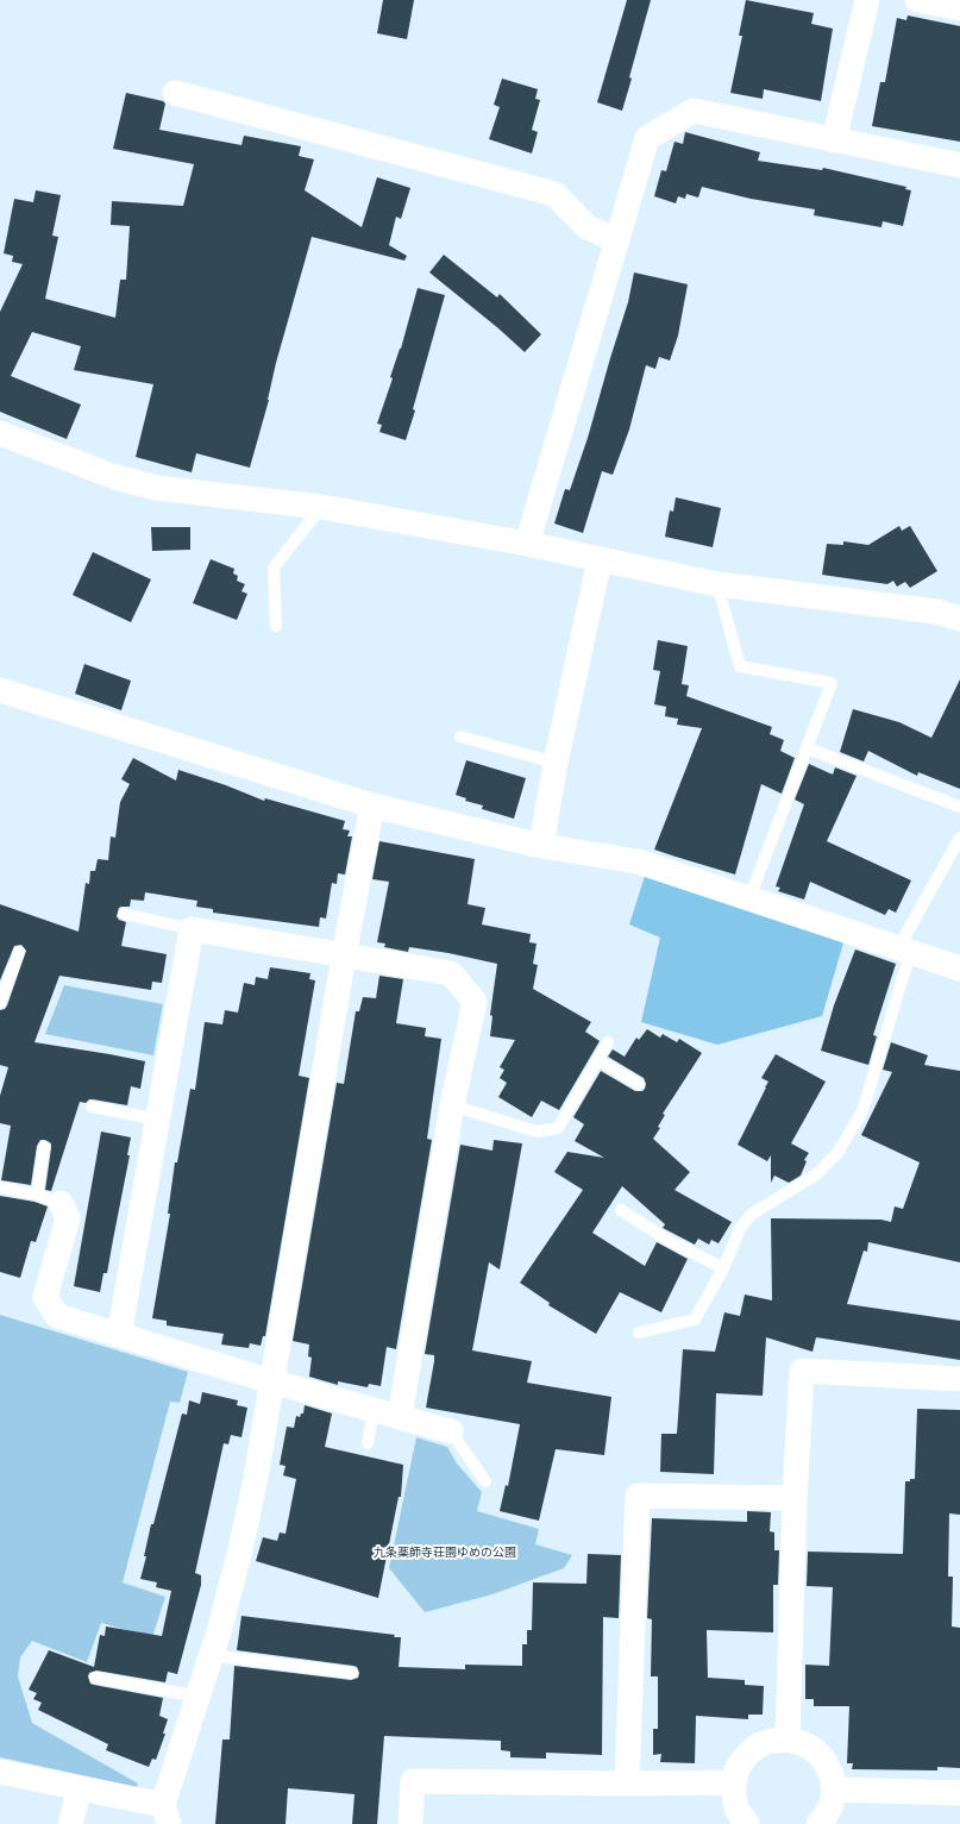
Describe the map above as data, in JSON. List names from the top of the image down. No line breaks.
{"parks":["九条薬師寺荘園ゆめの公園"]}
